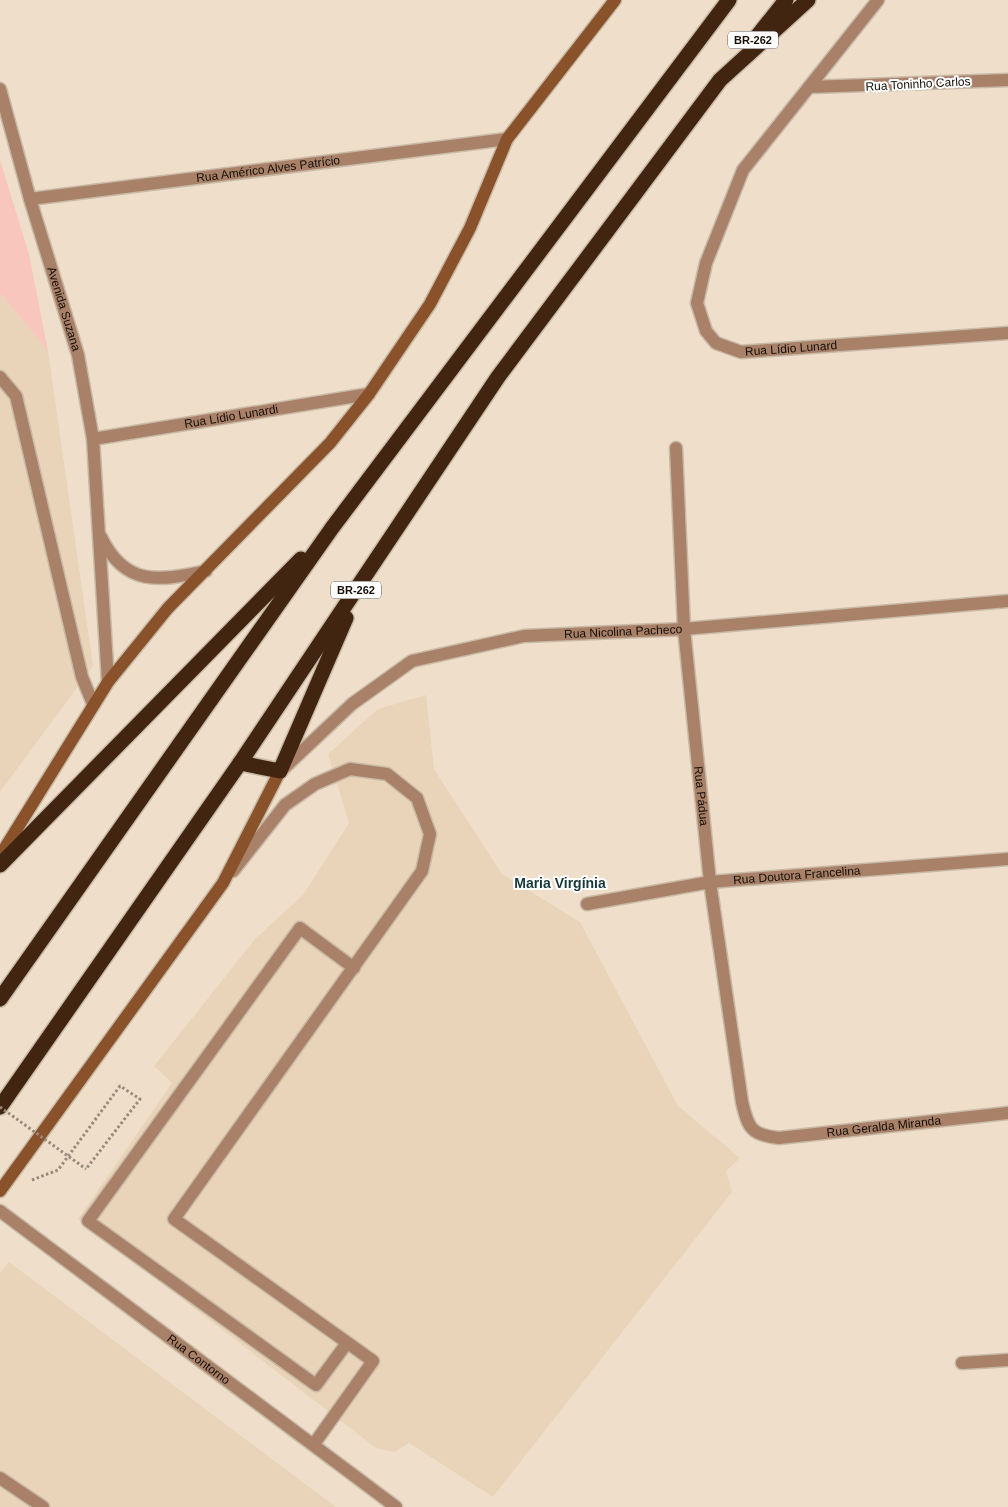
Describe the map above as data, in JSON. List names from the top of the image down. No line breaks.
{"streets":{"highway":["BR-262"],"street":["Rua Toninho Carlos","Rua Américo Alves Patrício","Avenida Suzana","Rua Lídio Lunard","Rua Lídio Lunardi","Rua Nicolina Pacheco","Rua Pádua","Rua Doutora Francelina","Rua Geralda Miranda","Rua Contorno"]},"crossings":[["Rua Toninho Carlos","Rua Lídio Lunard"],["Rua Américo Alves Patrício","Avenida Suzana"],["Avenida Suzana","Rua Lídio Lunardi"],["Rua Nicolina Pacheco","Rua Pádua"],["Rua Pádua","Rua Doutora Francelina"],["Rua Pádua","Rua Geralda Miranda"]],"districts":["Maria Virgínia"]}
